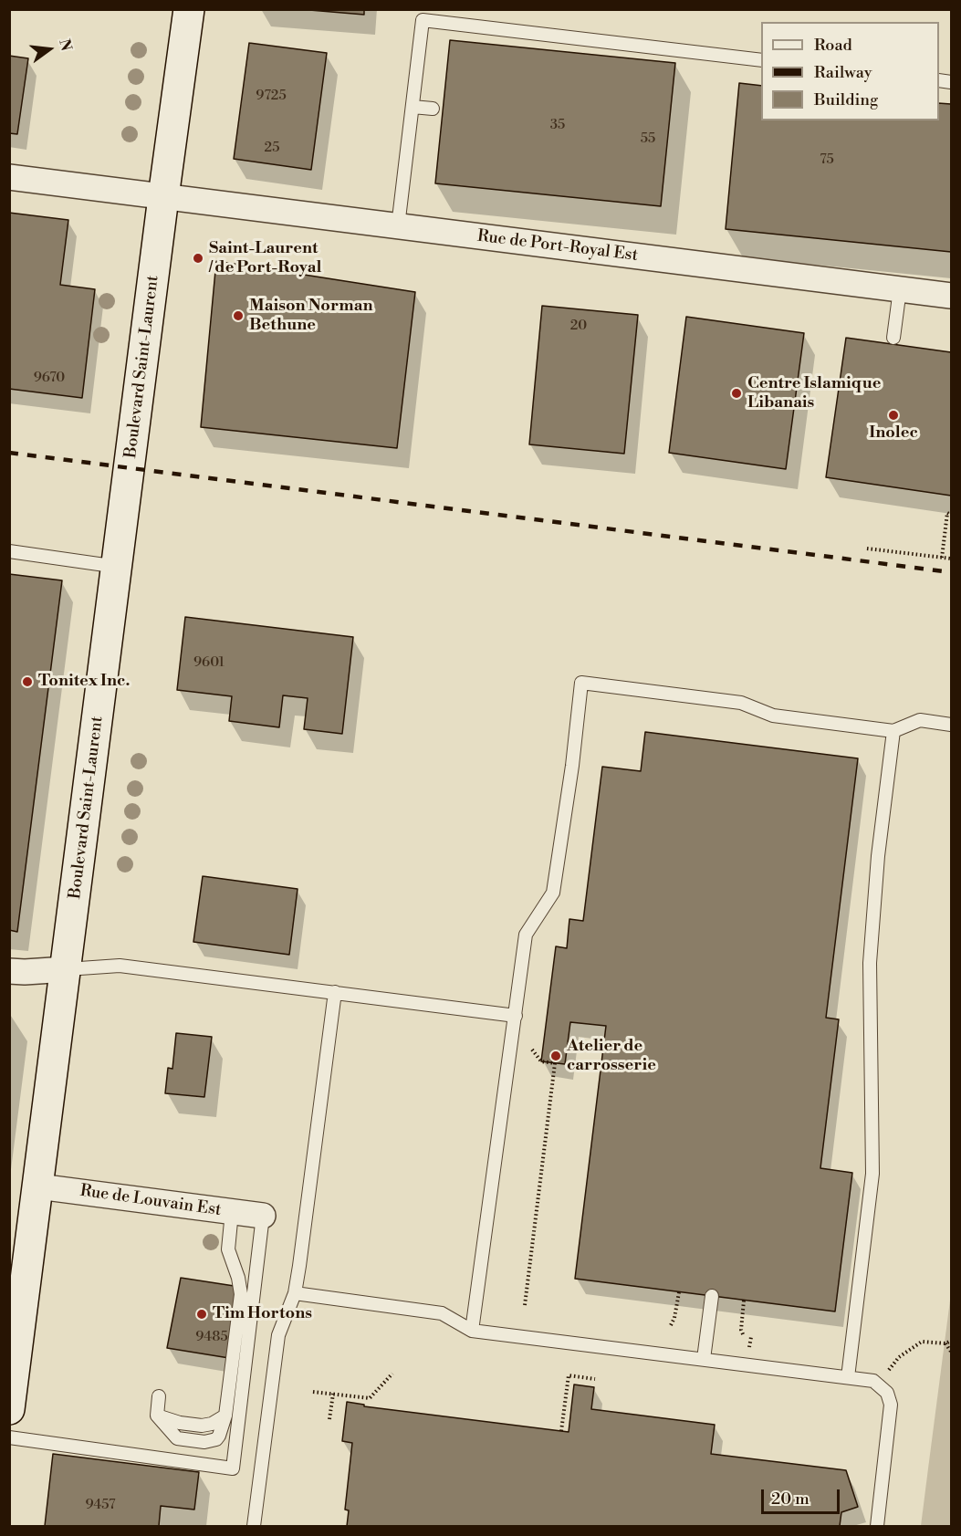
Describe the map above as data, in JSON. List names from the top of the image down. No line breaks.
{"streets":{"main road":["Boulevard Saint-Laurent"],"street":["Rue de Port-Royal Est","Rue de Louvain Est"]},"crossings":[["Rue de Port-Royal Est","Boulevard Saint-Laurent"],["Boulevard Saint-Laurent","Rue de Louvain Est"]],"places":["Saint-Laurent / de Port-Royal","Maison Norman Bethune","Centre Islamique Libanais","Inolec","Tonitex Inc.","Atelier de carrosserie","Tim Hortons"],"house_numbers":["9725","35","55","25","75","20","9670","9601","9485","9457"],"legend":["Road","Railway","Building"],"scale_bar":"20 m","north":"right"}
